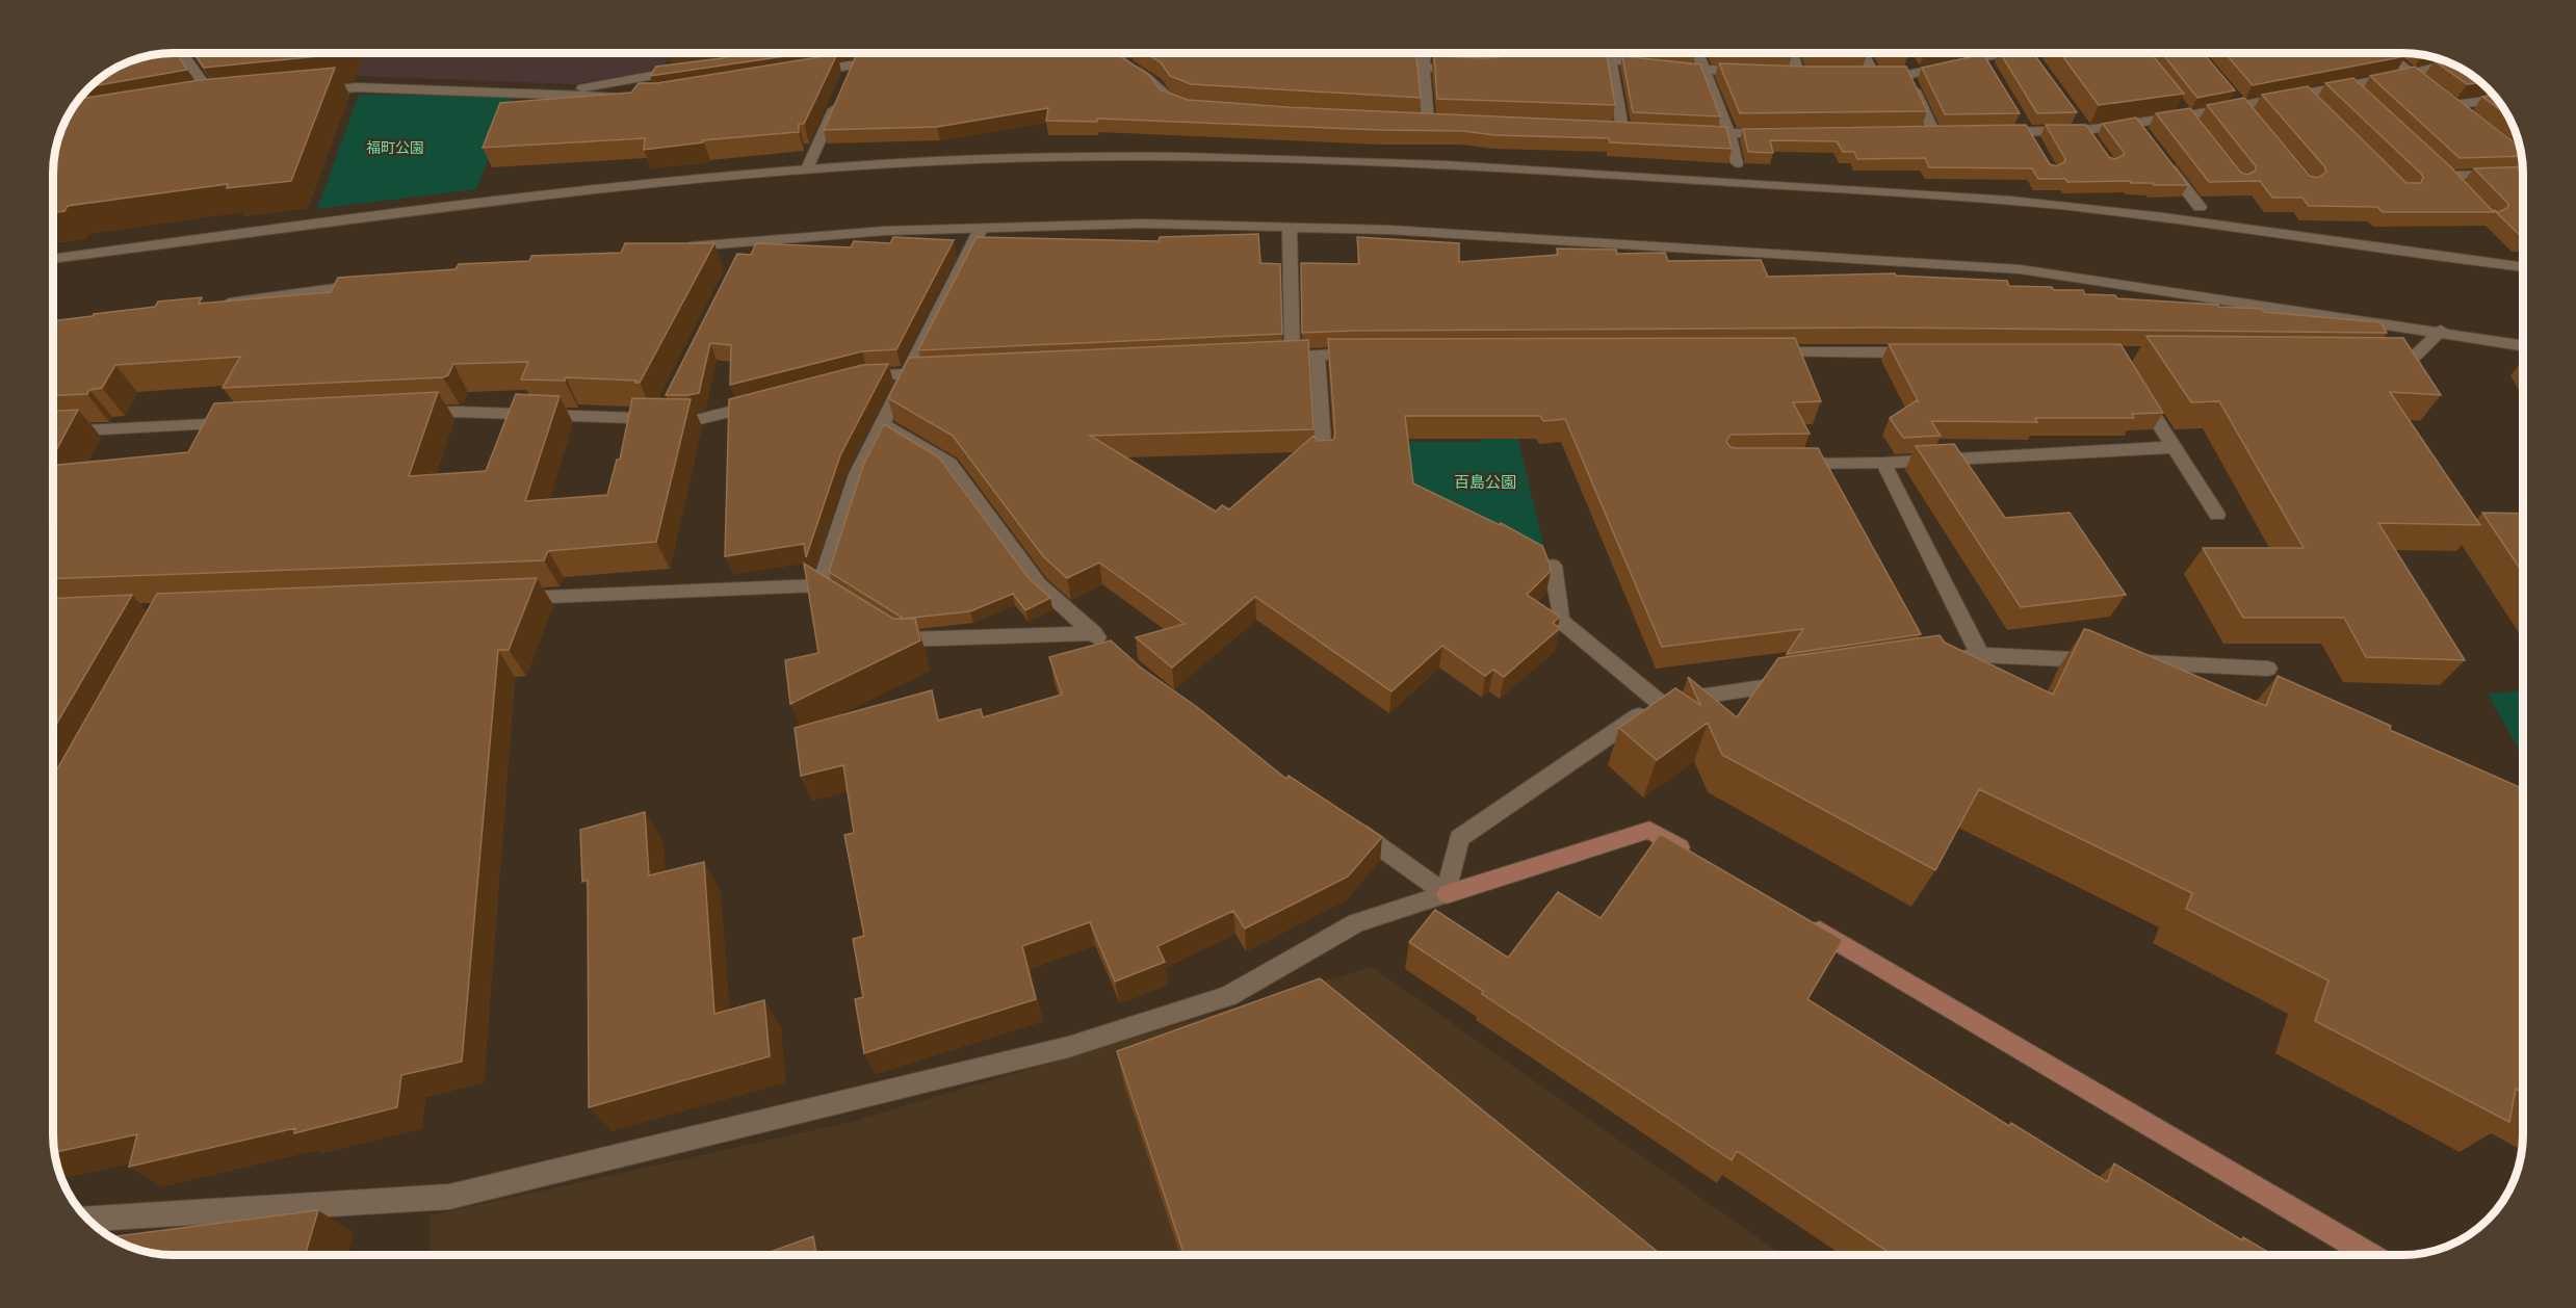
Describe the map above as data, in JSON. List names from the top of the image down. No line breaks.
{"parks":["福町公園","百島公園"]}
